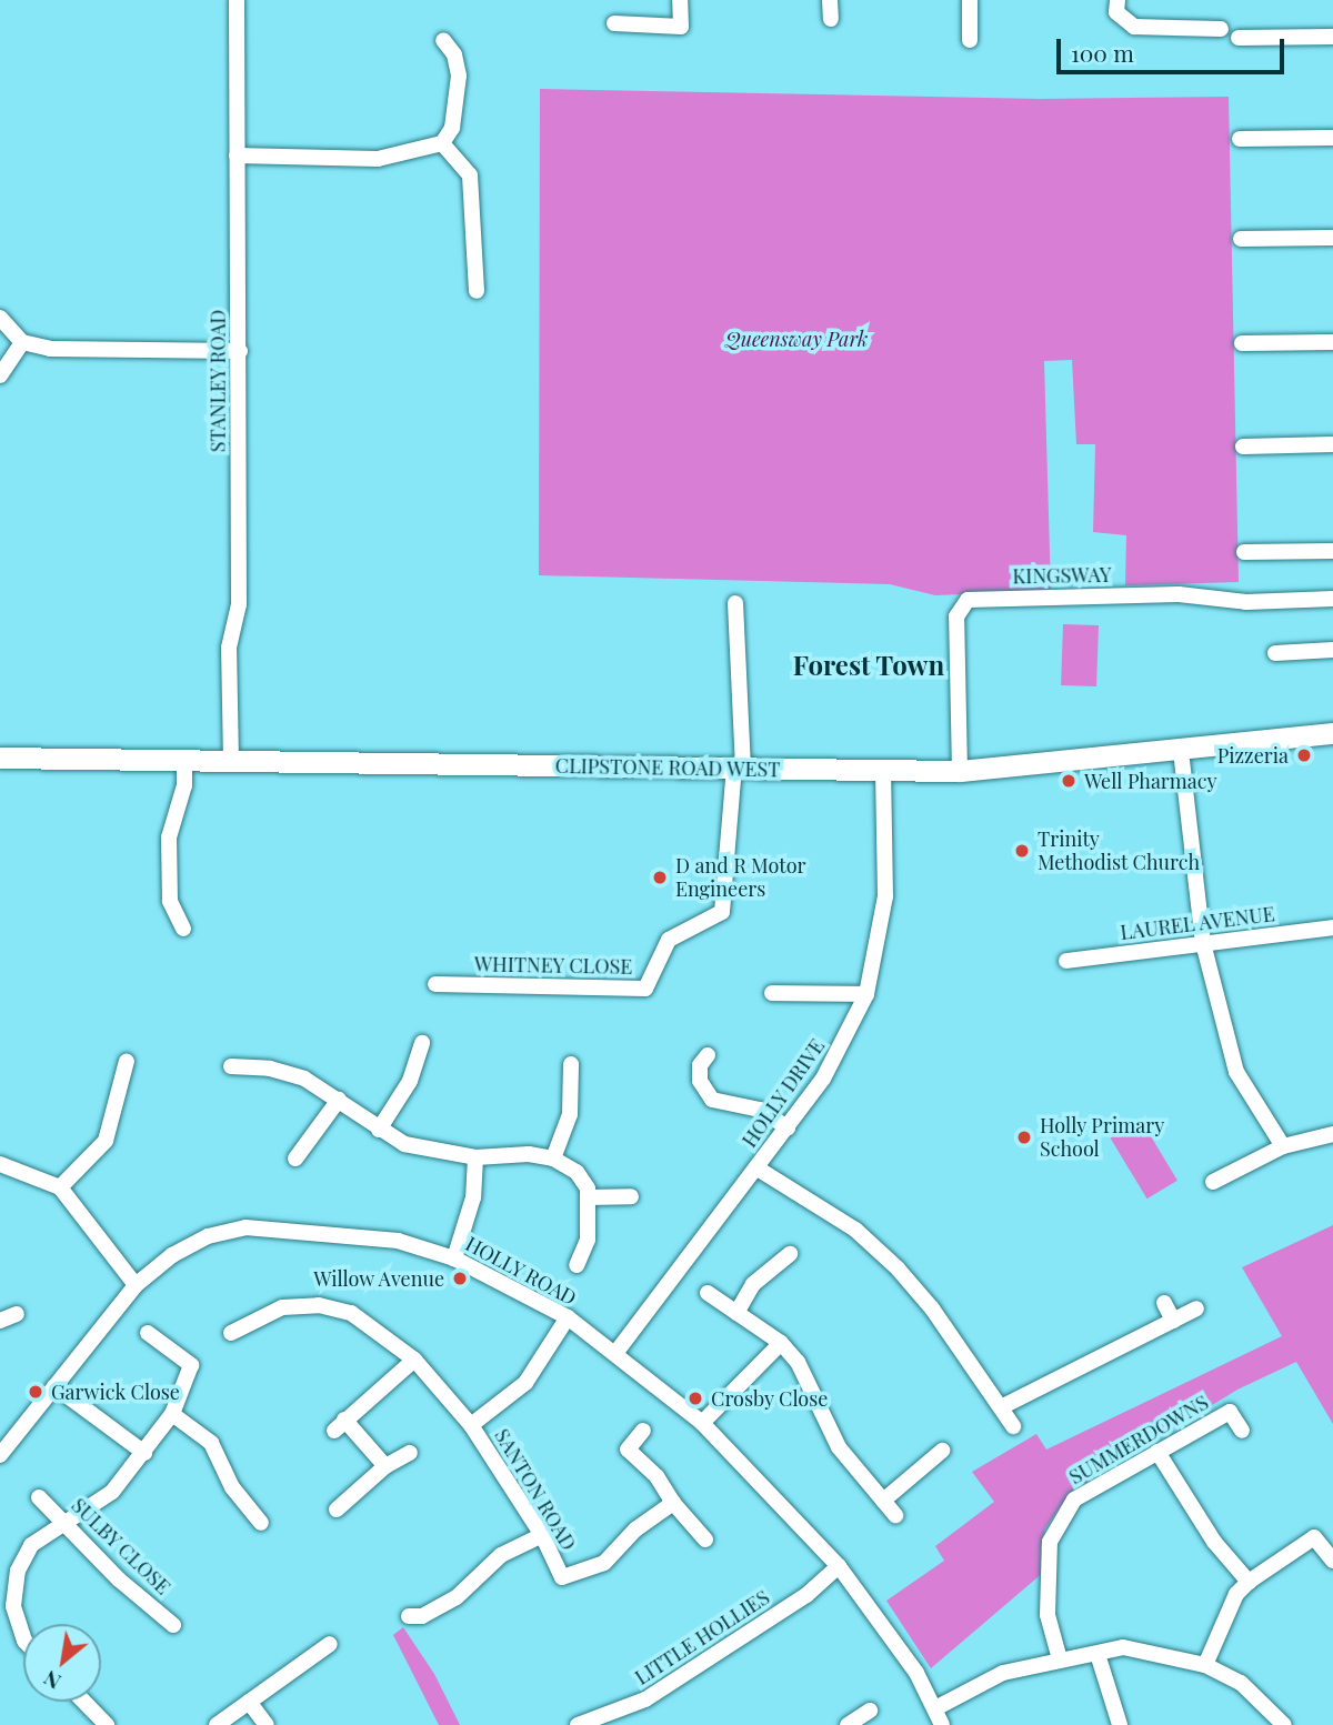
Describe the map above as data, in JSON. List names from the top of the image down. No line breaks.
{"streets":{"main road":["CLIPSTONE ROAD WEST"],"street":["STANLEY ROAD","KINGSWAY","LAUREL AVENUE","WHITNEY CLOSE","HOLLY DRIVE","HOLLY ROAD","SUMMERDOWNS","SANTON ROAD","SULBY CLOSE","LITTLE HOLLIES"]},"crossings":[["STANLEY ROAD","CLIPSTONE ROAD WEST"],["KINGSWAY","CLIPSTONE ROAD WEST"],["CLIPSTONE ROAD WEST","WHITNEY CLOSE"],["CLIPSTONE ROAD WEST","HOLLY DRIVE"],["HOLLY DRIVE","HOLLY ROAD"],["HOLLY ROAD","SANTON ROAD"],["HOLLY ROAD","LITTLE HOLLIES"]],"districts":["Forest Town"],"parks":["Queensway Park"],"places":["Pizzeria","Well Pharmacy","Trinity Methodist Church","D and R Motor Engineers","Holly Primary School","Willow Avenue","Garwick Close","Crosby Close"],"scale_bar":"100 m","north":"bottom left"}
